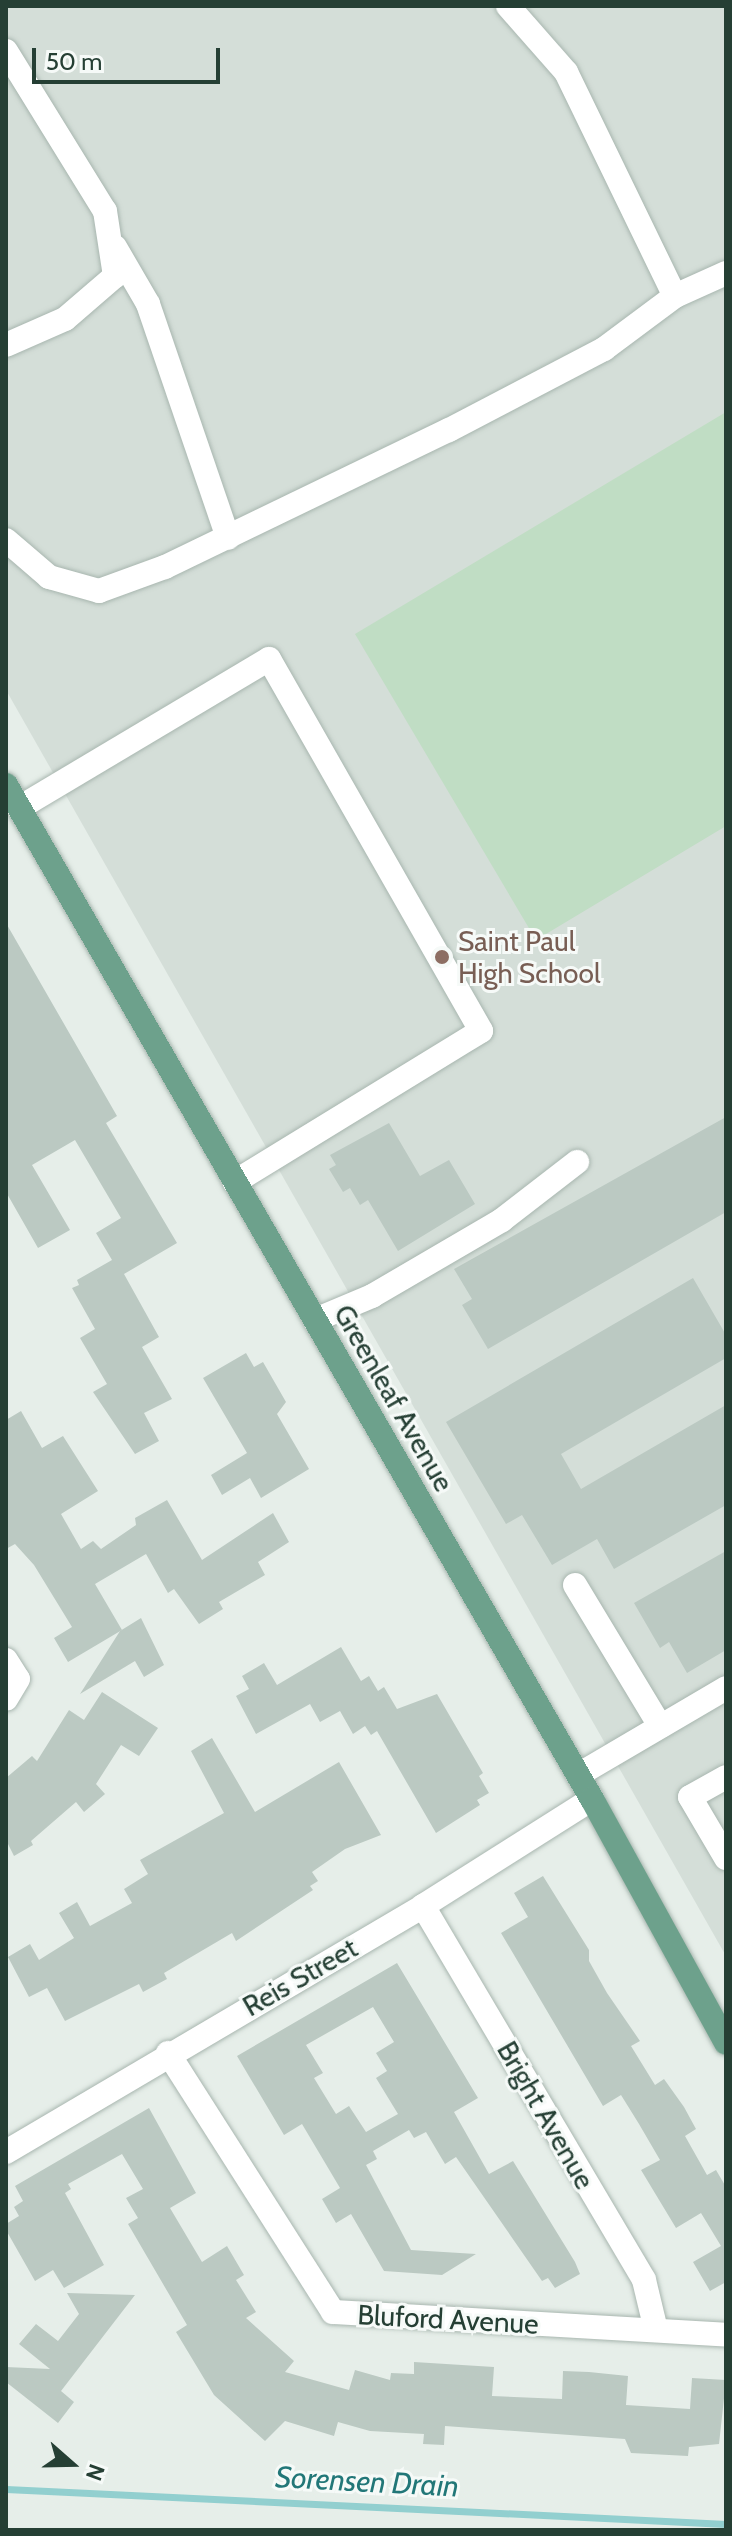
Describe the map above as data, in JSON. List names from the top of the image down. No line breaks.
{"streets":{"main road":["Greenleaf Avenue"],"street":["Reis Street","Bright Avenue","Bluford Avenue"]},"crossings":[["Greenleaf Avenue","Reis Street"],["Reis Street","Bright Avenue"],["Reis Street","Bluford Avenue"],["Bright Avenue","Bluford Avenue"]],"water":["Sorensen Drain"],"places":["Saint Paul High School"],"scale_bar":"50 m","north":"right"}
